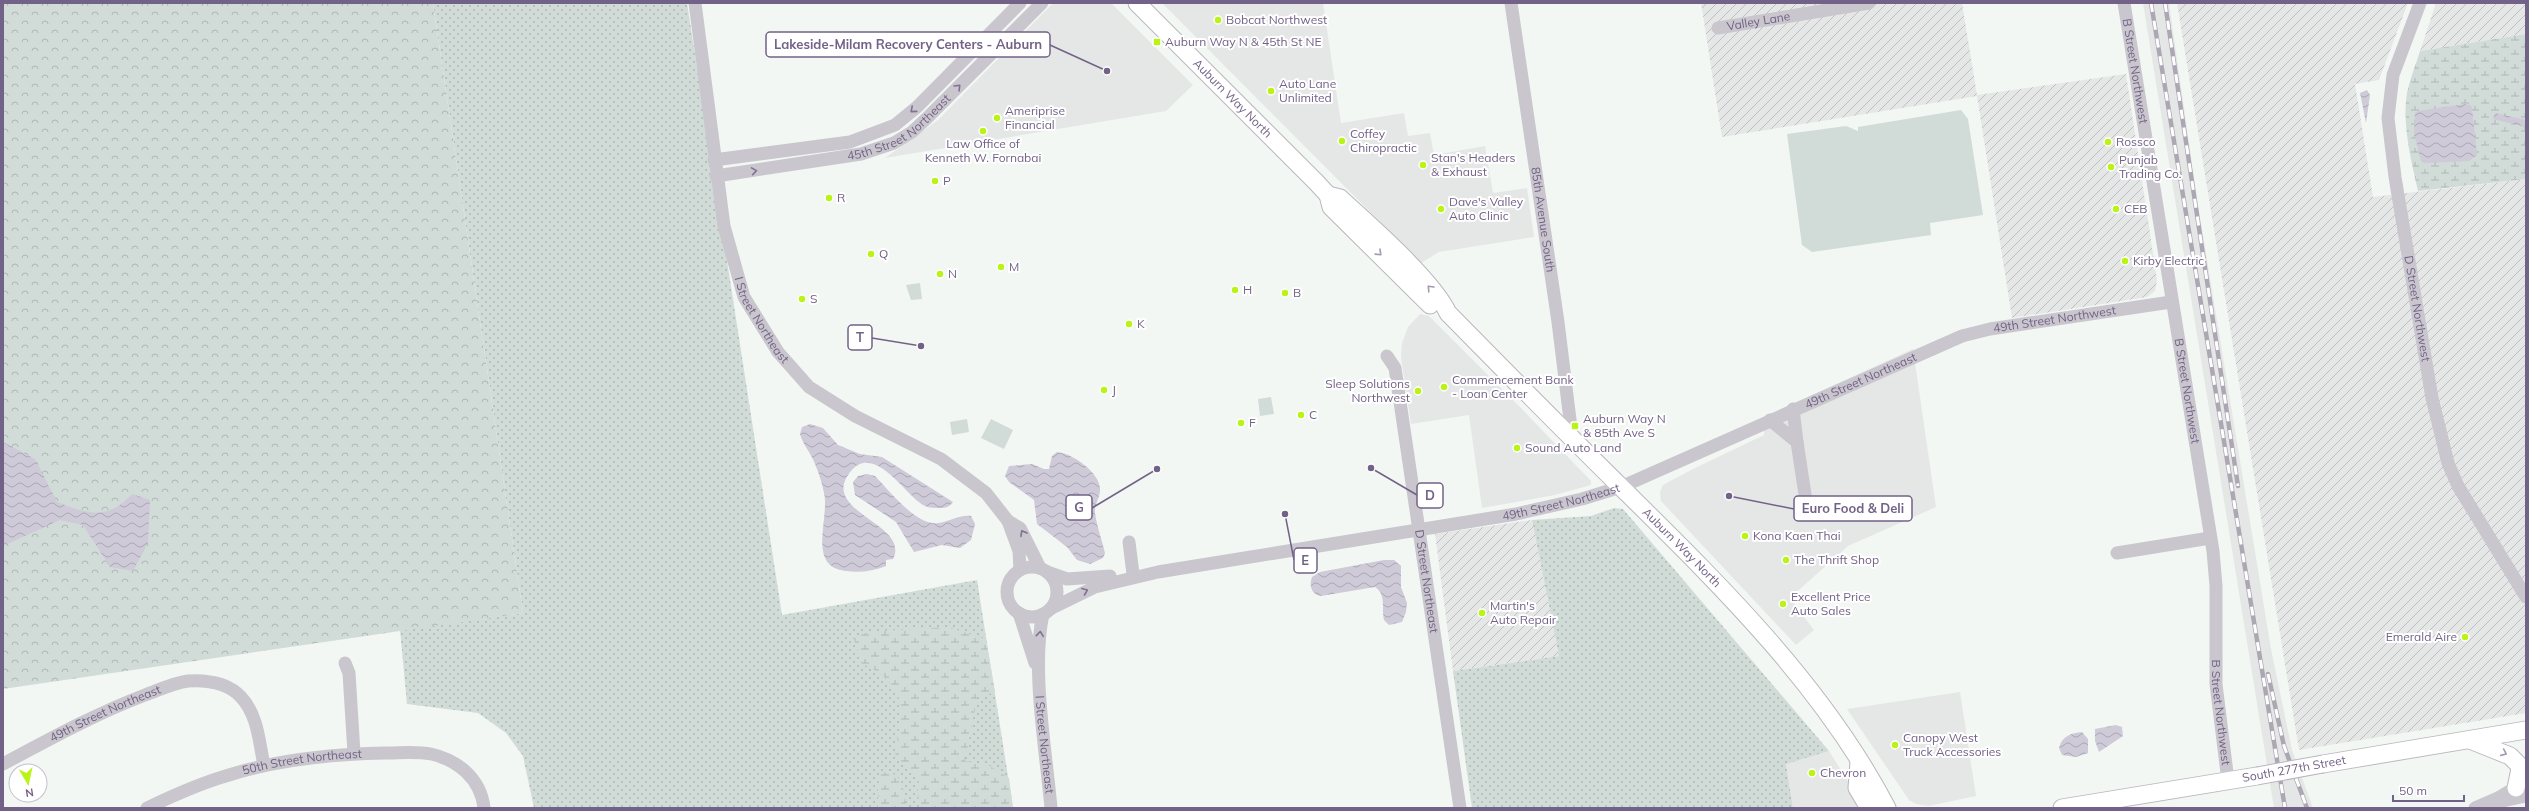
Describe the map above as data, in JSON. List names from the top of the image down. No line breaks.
{"streets":{"main road":["Auburn Way North","South 277th Street"],"street":["Valley Lane","B Street Northwest","45th Street Northeast","85th Avenue South","D Street Northwest","I Street Northeast","49th Street Northwest","49th Street Northeast","D Street Northeast","50th Street Northeast"]},"crossings":[["B Street Northwest","49th Street Northwest"],["B Street Northwest","South 277th Street"],["Auburn Way North","85th Avenue South"],["Auburn Way North","49th Street Northeast"],["45th Street Northeast","I Street Northeast"],["I Street Northeast","49th Street Northeast"],["49th Street Northwest","49th Street Northeast"],["49th Street Northeast","D Street Northeast"],["49th Street Northeast","50th Street Northeast"]],"places":{"other":["Bobcat Northwest","Lakeside-Milam Recovery Centers - Auburn","Auto Lane Unlimited","Ameriprise Financial","Law Office of Kenneth W. Fornabai","Coffey Chiropractic","Rossco","Stan's Headers & Exhaust","Punjab Trading Co.","P","R","Dave's Valley Auto Clinic","CEB","Q","Kirby Electric","M","N","H","B","S","K","T","Commencement Bank - Loan Center","J","Sleep Solutions Northwest","C","F","Sound Auto Land","D","G","Euro Food & Deli","E","Kona Kaen Thai","The Thrift Shop","Excellent Price Auto Sales","Martin's Auto Repair","Emerald Aire","Canopy West Truck Accessories","Chevron"],"transit":["Auburn Way N & 45th St NE","Auburn Way N & 85th Ave S"]},"scale_bar":"50 m","north":"bottom"}
